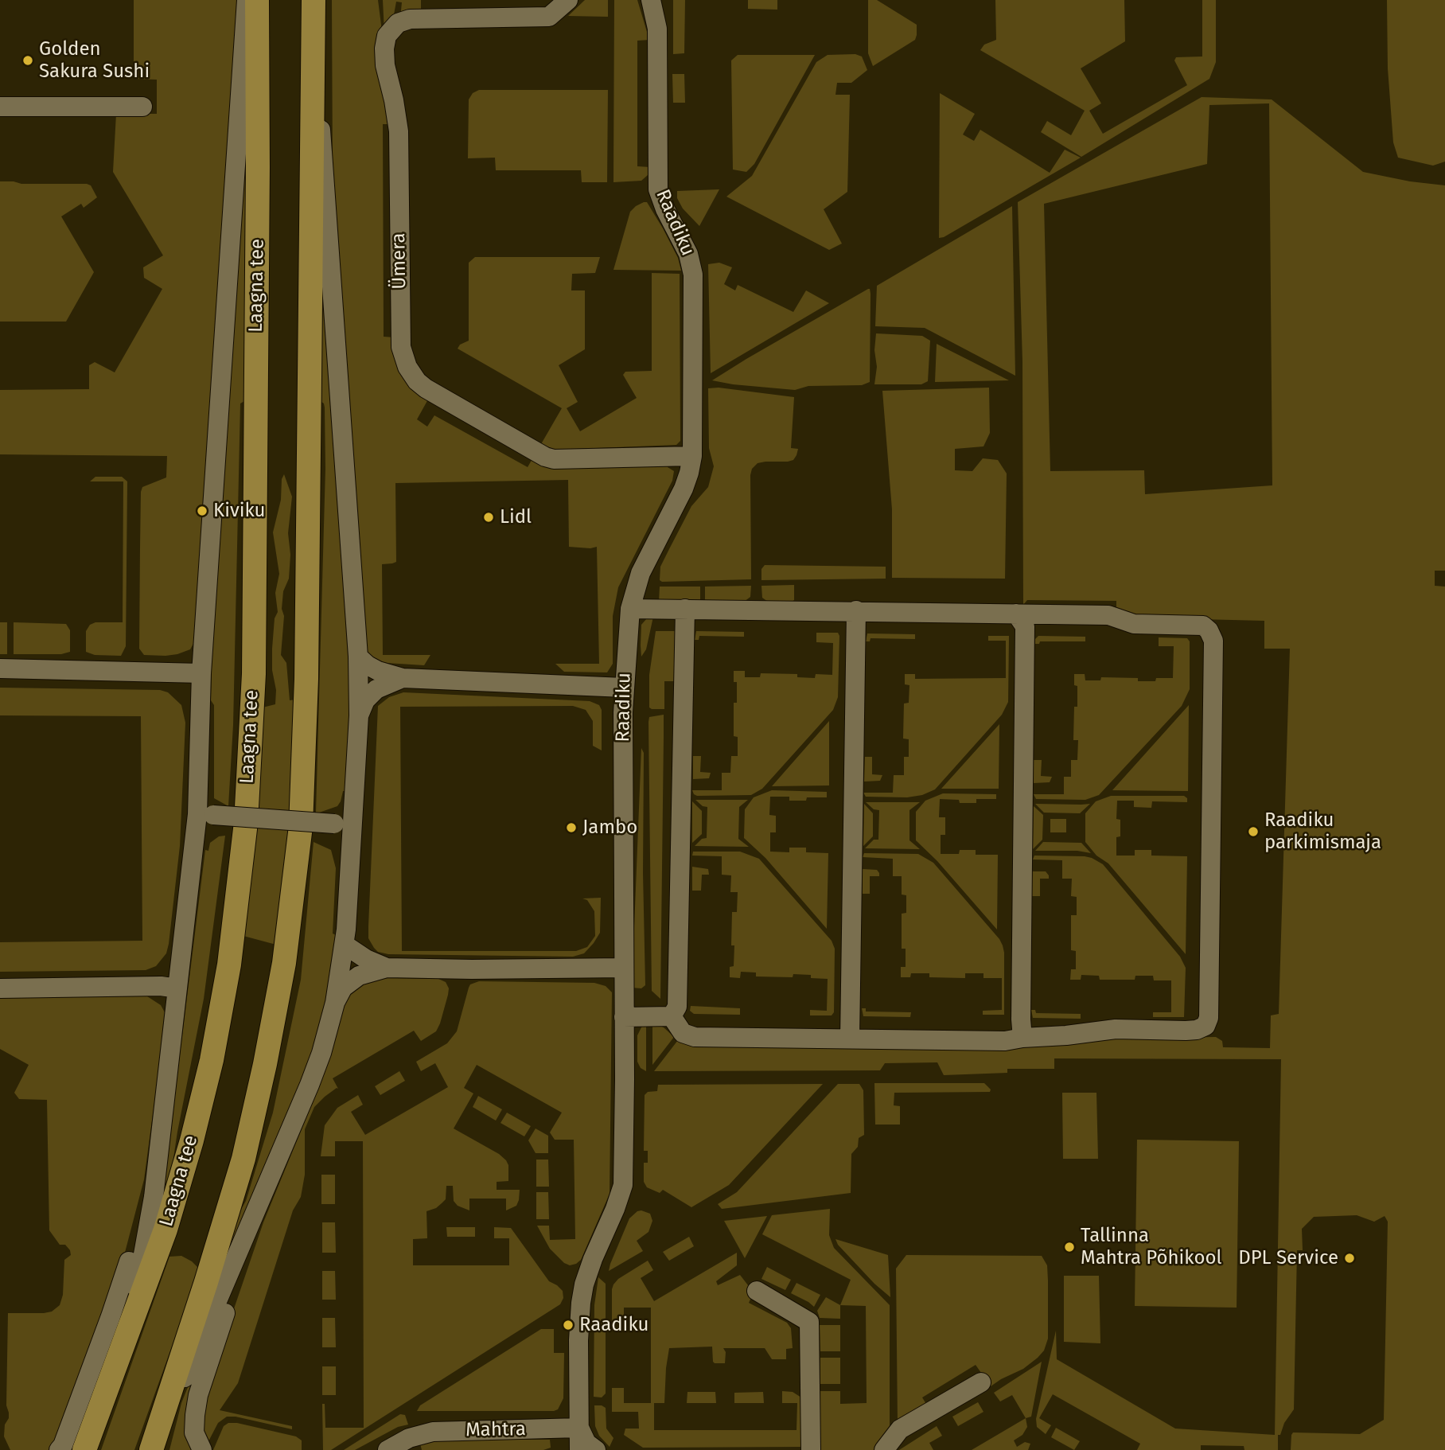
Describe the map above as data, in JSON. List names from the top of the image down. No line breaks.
{"streets":{"main road":["Laagna tee"],"street":["Raadiku","Ümera","Mahtra"]},"crossings":[["Raadiku","Ümera"],["Raadiku","Mahtra"]],"places":["Golden Sakura Sushi","Kiviku","Lidl","Jambo","Raadiku parkimismaja","Tallinna Mahtra Põhikool","DPL Service","Raadiku"]}
